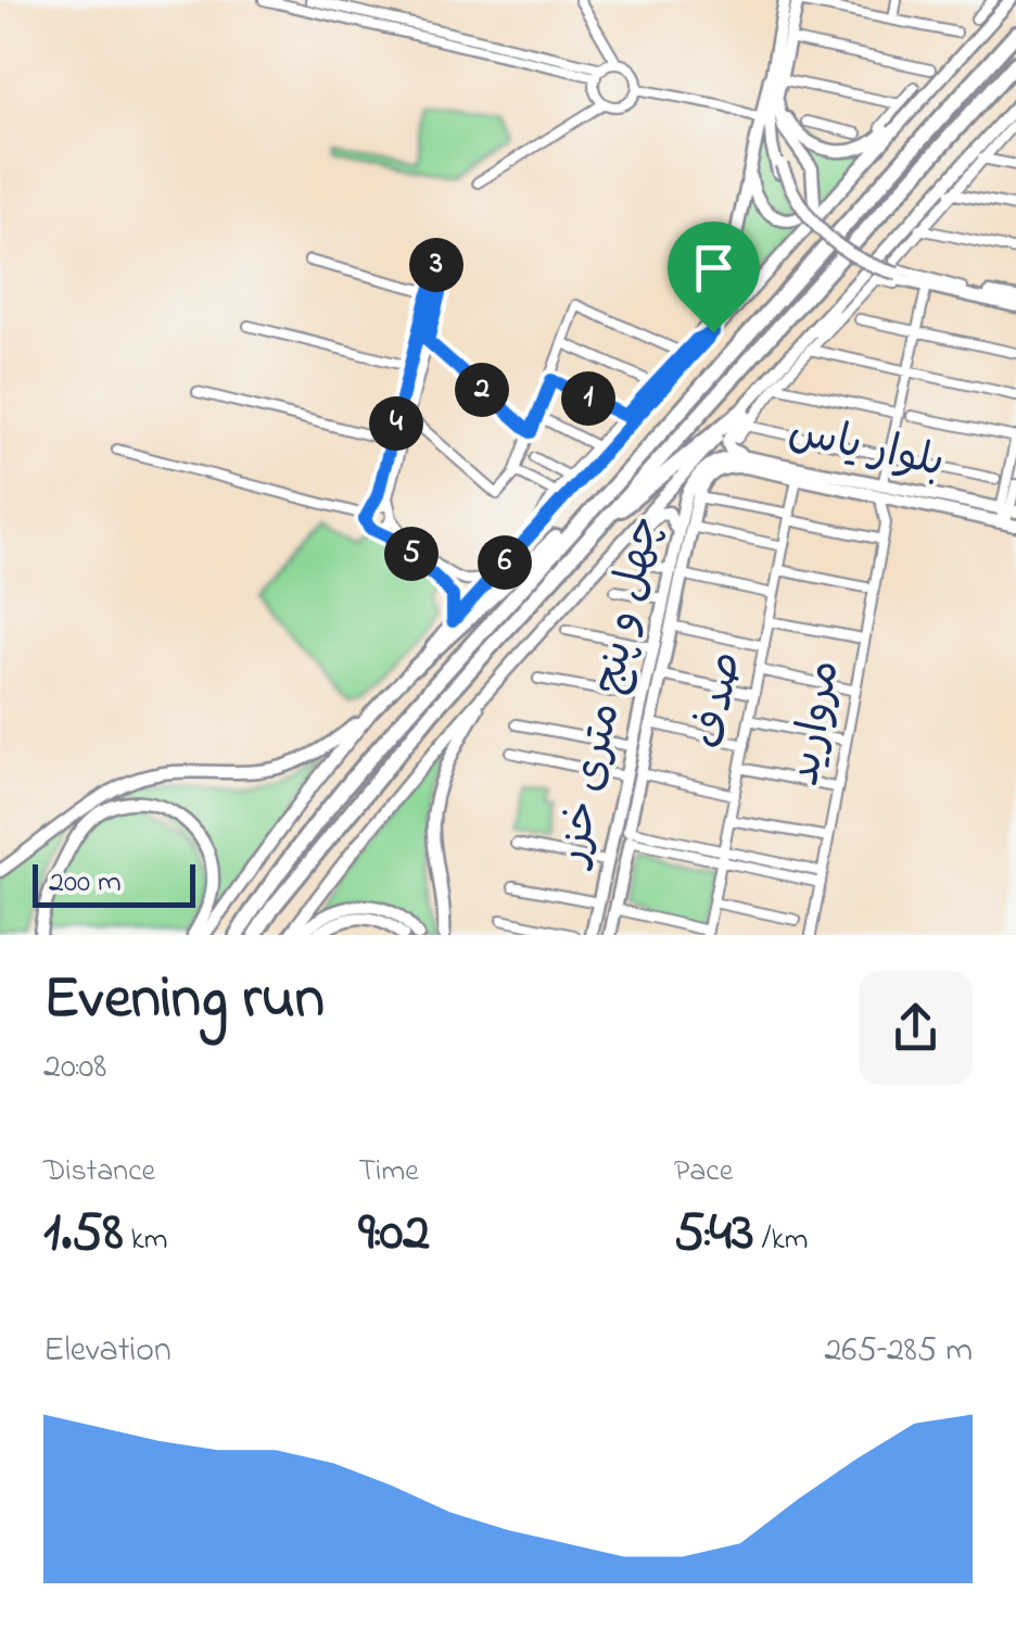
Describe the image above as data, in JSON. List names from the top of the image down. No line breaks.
{"streets":{"main road":["بلوار یاس","چهل و پنج متری خزر"],"street":["صدف","مروارید"]},"crossings":[["بلوار یاس","چهل و پنج متری خزر"],["بلوار یاس","صدف"]],"scale_bar":"200 m","page":{"pins":["3","2","1","4","5","6"],"scale":"200 m","heading":["Evening run","20:08"],"stats":[["Distance","1.58 km"],["Time","9:02"],["Pace","5:43 /km"]],"chart":["Elevation","265–285 m"]}}
